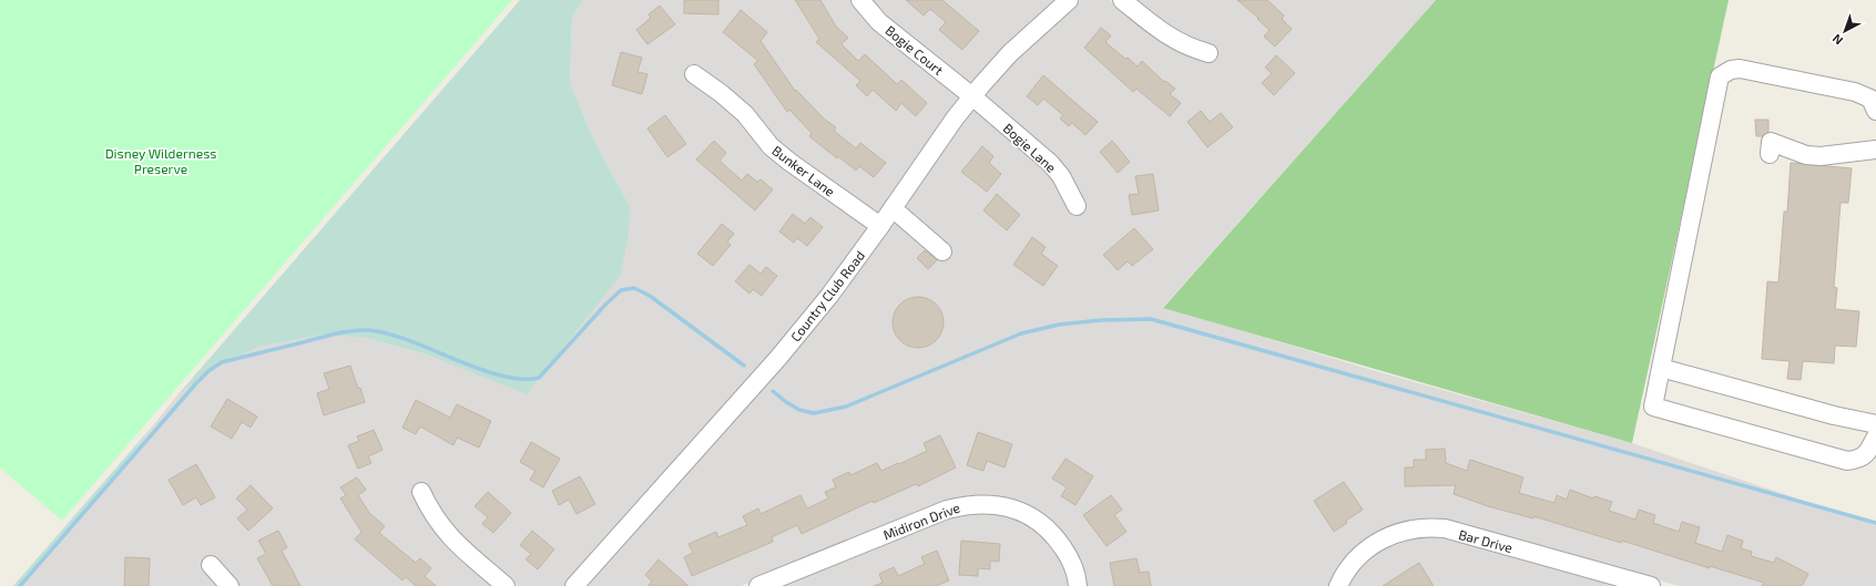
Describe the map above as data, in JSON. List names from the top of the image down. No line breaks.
{"streets":{"street":["Bogie Court","Bogie Lane","Bunker Lane","Country Club Road","Midiron Drive","Bar Drive"]},"crossings":[["Bogie Court","Bogie Lane"],["Bogie Court","Country Club Road"],["Bogie Lane","Country Club Road"],["Bunker Lane","Country Club Road"]],"parks":["Disney Wilderness Preserve"],"north":"bottom left"}
